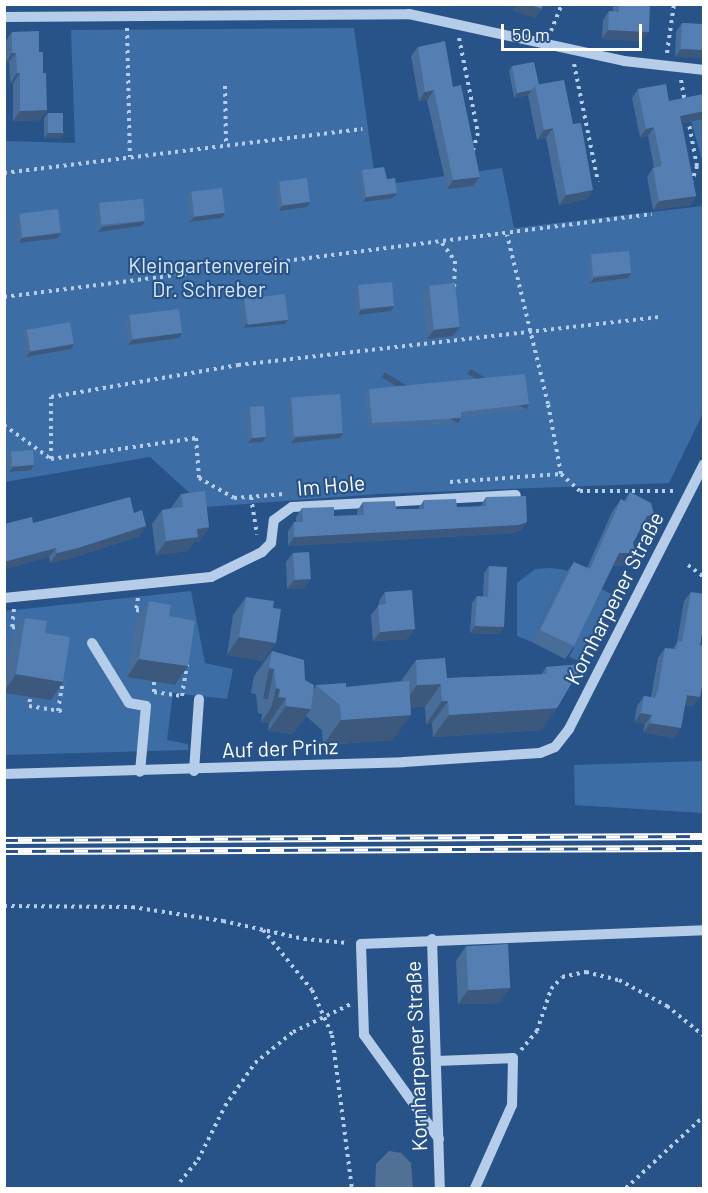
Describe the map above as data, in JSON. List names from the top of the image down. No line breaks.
{"streets":{"street":["Im Hole","Kornharpener Straße","Auf der Prinz"]},"crossings":[["Kornharpener Straße","Auf der Prinz"]],"parks":["Kleingartenverein Dr. Schreber"],"scale_bar":"50 m"}
